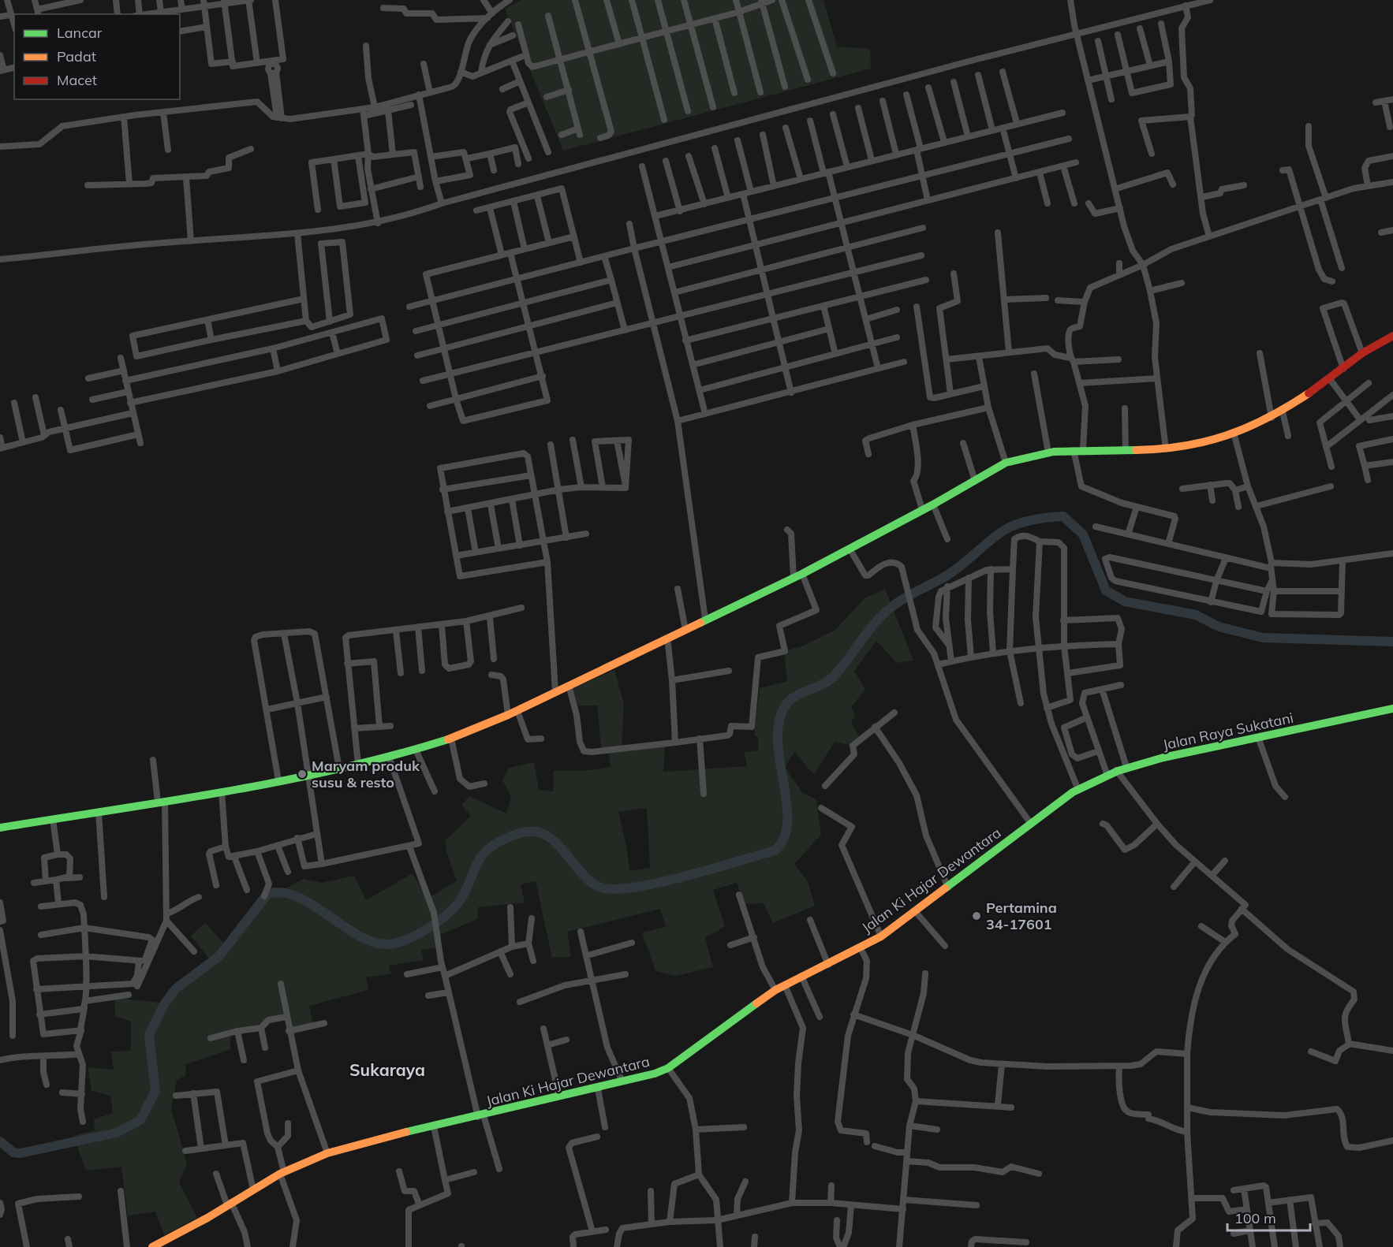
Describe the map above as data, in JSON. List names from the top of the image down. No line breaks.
{"streets":{"street":["Jalan Raya Sukatani","Jalan Ki Hajar Dewantara"]},"crossings":[["Jalan Raya Sukatani","Jalan Ki Hajar Dewantara"]],"districts":["Sukaraya"],"places":["Maryam produk susu & resto","Pertamina 34-17601"],"legend":["Lancar","Padat","Macet"],"scale_bar":"100 m"}
